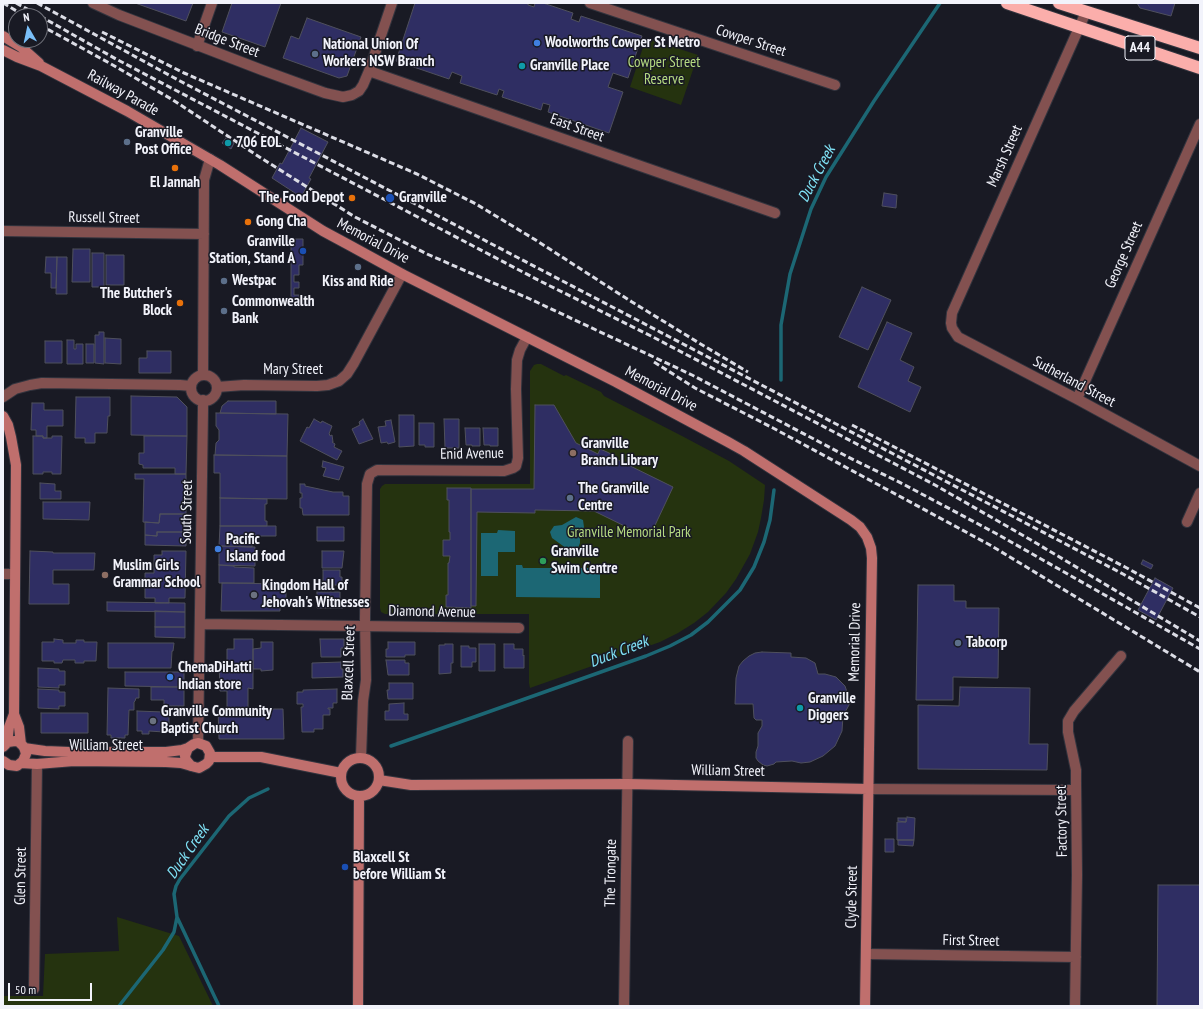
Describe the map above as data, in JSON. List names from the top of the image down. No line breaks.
{"streets":{"highway":["A44"],"street":["Bridge Street","Cowper Street","Railway Parade","East Street","Marsh Street","Russell Street","Memorial Drive","George Street","Mary Street","Sutherland Street","Enid Avenue","South Street","Diamond Avenue","Blaxcell Street","William Street","Factory Street","The Trongate","Glen Street","Clyde Street","First Street"]},"crossings":[["Bridge Street","East Street"],["A44","Marsh Street"],["Railway Parade","Memorial Drive"],["Marsh Street","Sutherland Street"],["Memorial Drive","Mary Street"],["Memorial Drive","Enid Avenue"],["Memorial Drive","William Street"],["Memorial Drive","Clyde Street"],["George Street","Sutherland Street"],["Mary Street","South Street"],["Enid Avenue","Blaxcell Street"],["South Street","Diamond Avenue"],["South Street","William Street"],["Diamond Avenue","Blaxcell Street"],["Blaxcell Street","William Street"],["William Street","Factory Street"],["William Street","The Trongate"],["William Street","Glen Street"],["William Street","Clyde Street"],["Factory Street","First Street"],["Clyde Street","First Street"]],"water":["Duck Creek"],"parks":["Cowper Street Reserve","Granville Memorial Park"],"places":["Woolworths Cowper St Metro","National Union Of Workers NSW Branch","Granville Place","Granville Post Office","706 EOL","El Jannah","The Food Depot","Granville","Gong Cha","Granville Station, Stand A","Kiss and Ride","Westpac","The Butcher's Block","Commonwealth Bank","Granville Branch Library","The Granville Centre","Pacific Island food","Granville Swim Centre","Muslim Girls Grammar School","Kingdom Hall of Jehovah's Witnesses","Tabcorp","ChemaDiHatti Indian store","Granville Diggers","Granville Community Baptist Church","Blaxcell St before William St"],"scale_bar":"50 m","north":"top"}
